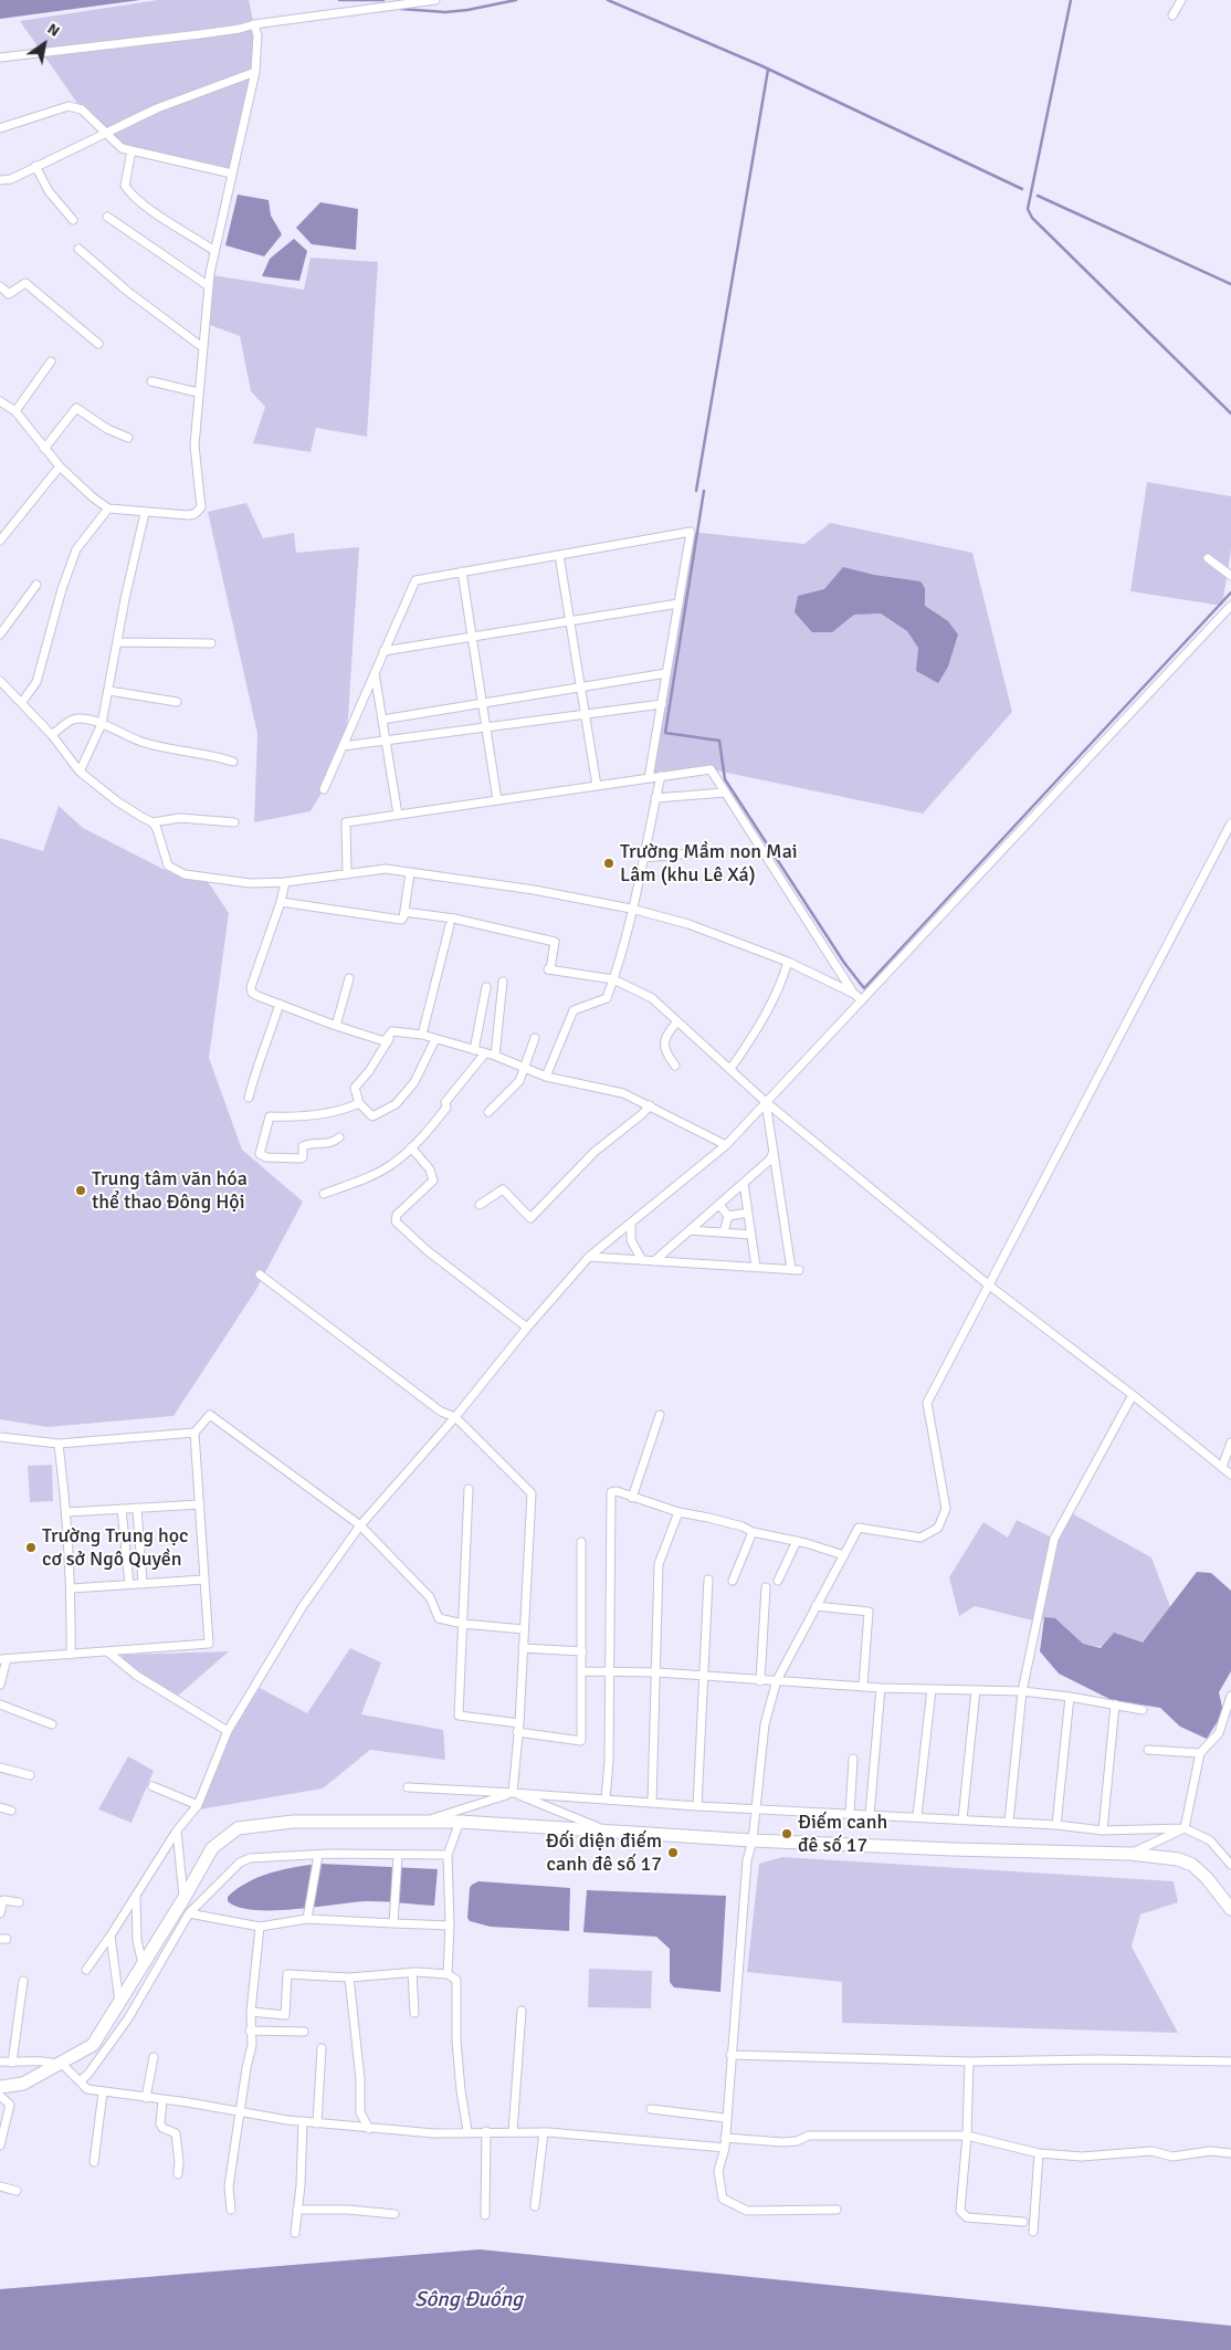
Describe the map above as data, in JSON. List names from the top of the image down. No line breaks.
{"water":["Sông Đuống"],"places":["Trường Mầm non Mai Lâm (khu Lê Xá)","Trung tâm văn hóa thể thao Đông Hội","Trường Trung học cơ sở Ngô Quyền","Điếm canh đê số 17","Đối diện điếm canh đê số 17"],"north":"top right"}
